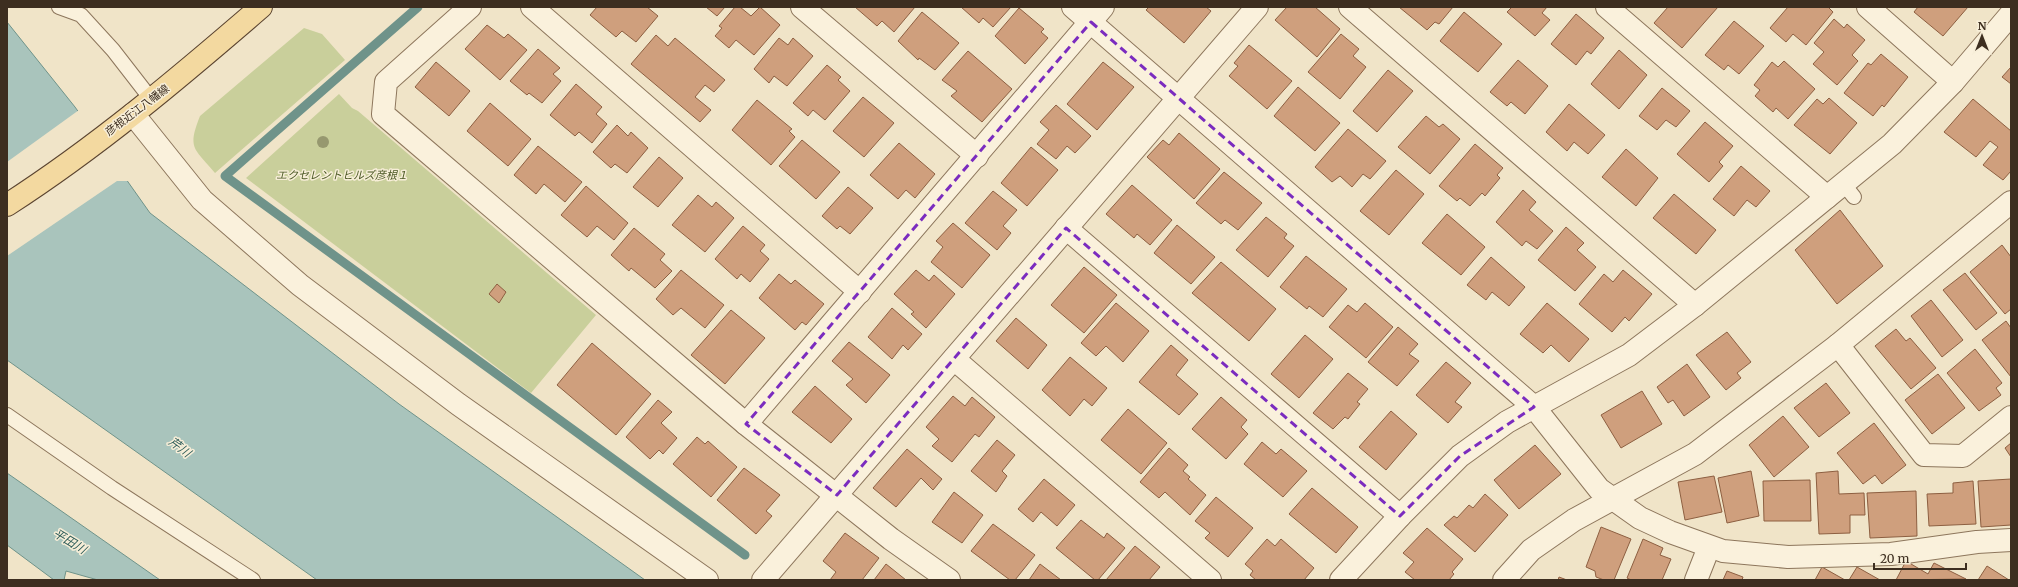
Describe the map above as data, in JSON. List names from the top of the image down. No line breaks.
{"streets":{"main road":["彦根近江八幡線"]},"water":["芹川","平田川"],"parks":["エクセレントヒルズ彦根１"],"scale_bar":"20 m","north":"top"}
